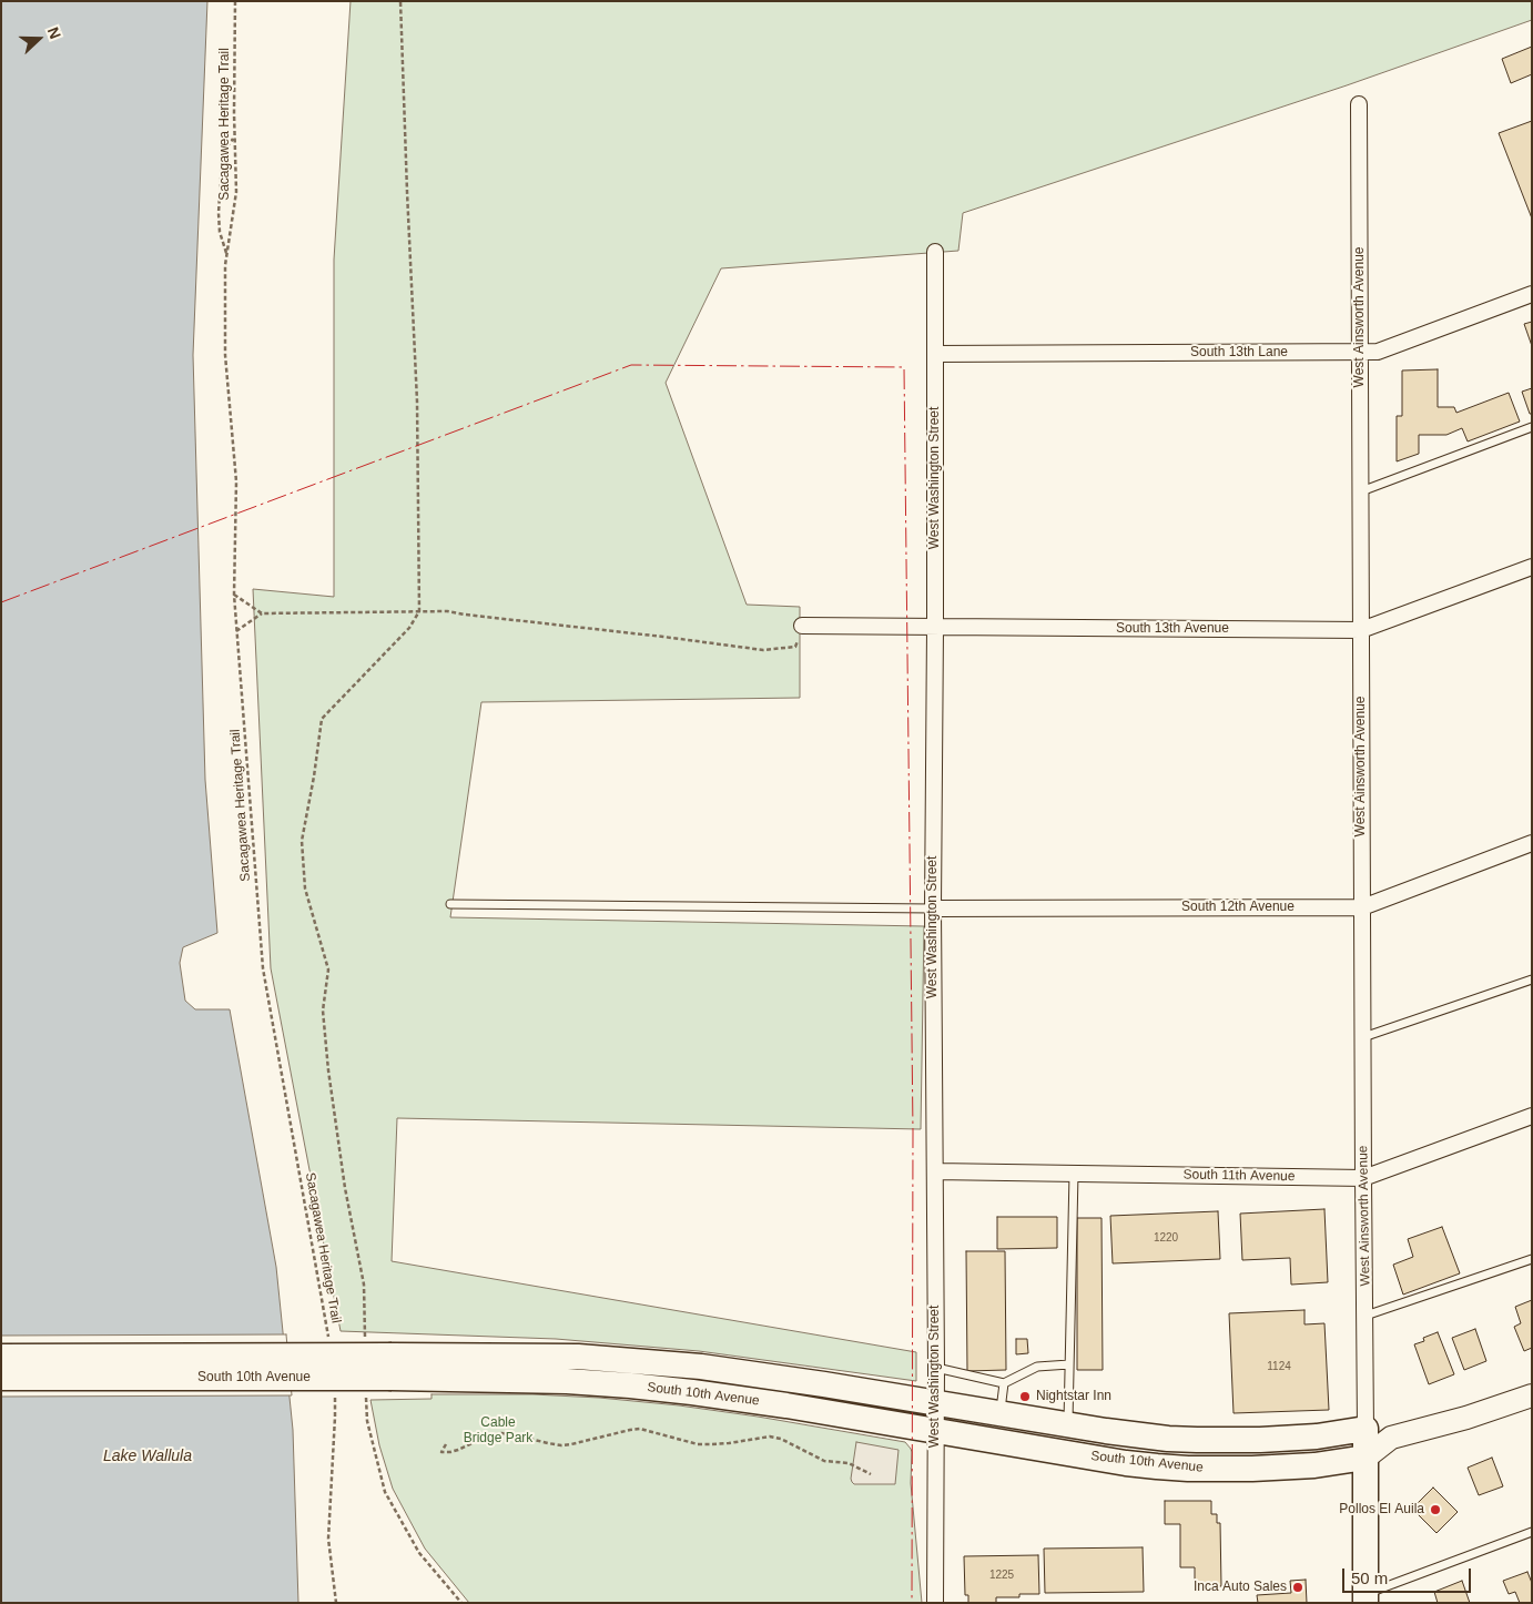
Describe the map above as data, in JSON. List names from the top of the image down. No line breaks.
{"streets":{"main road":["South 10th Avenue"],"street":["West Ainsworth Avenue","South 13th Lane","West Washington Street","South 13th Avenue","South 12th Avenue","South 11th Avenue"],"path":["Sacagawea Heritage Trail"]},"crossings":[["West Ainsworth Avenue","South 13th Lane"],["West Ainsworth Avenue","South 13th Avenue"],["West Ainsworth Avenue","South 12th Avenue"],["West Ainsworth Avenue","South 11th Avenue"],["West Ainsworth Avenue","South 10th Avenue"],["South 13th Lane","West Washington Street"],["West Washington Street","South 13th Avenue"],["West Washington Street","South 12th Avenue"],["West Washington Street","South 11th Avenue"],["West Washington Street","South 10th Avenue"]],"water":["Lake Wallula"],"parks":["Cable Bridge Park"],"places":["Nightstar Inn","Pollos El Auila","Inca Auto Sales"],"house_numbers":["1220","1124","1225"],"scale_bar":"50 m","north":"right"}
